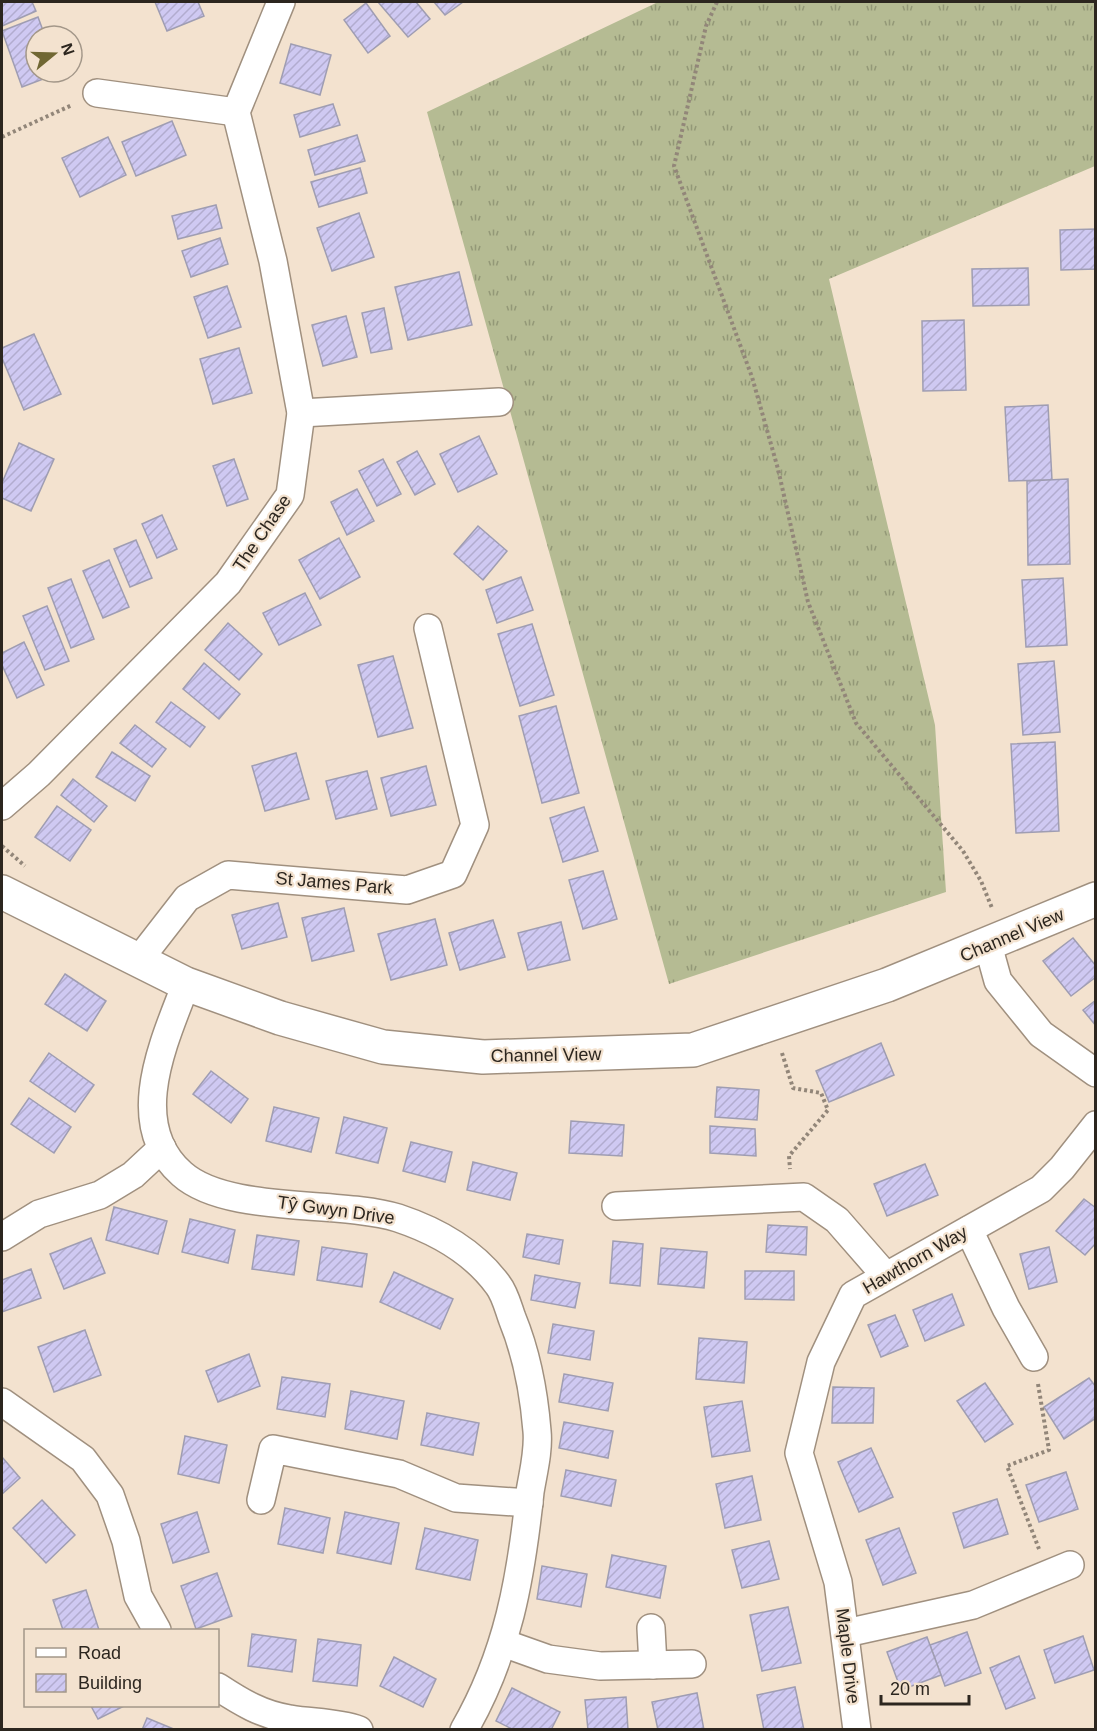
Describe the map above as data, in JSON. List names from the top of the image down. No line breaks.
{"streets":{"street":["The Chase","St James Park","Channel View","Tŷ Gwyn Drive","Hawthorn Way","Maple Drive"]},"crossings":[["St James Park","Channel View"],["Channel View","Tŷ Gwyn Drive"],["Hawthorn Way","Maple Drive"]],"legend":["Road","Building"],"scale_bar":"20 m","north":"right"}
